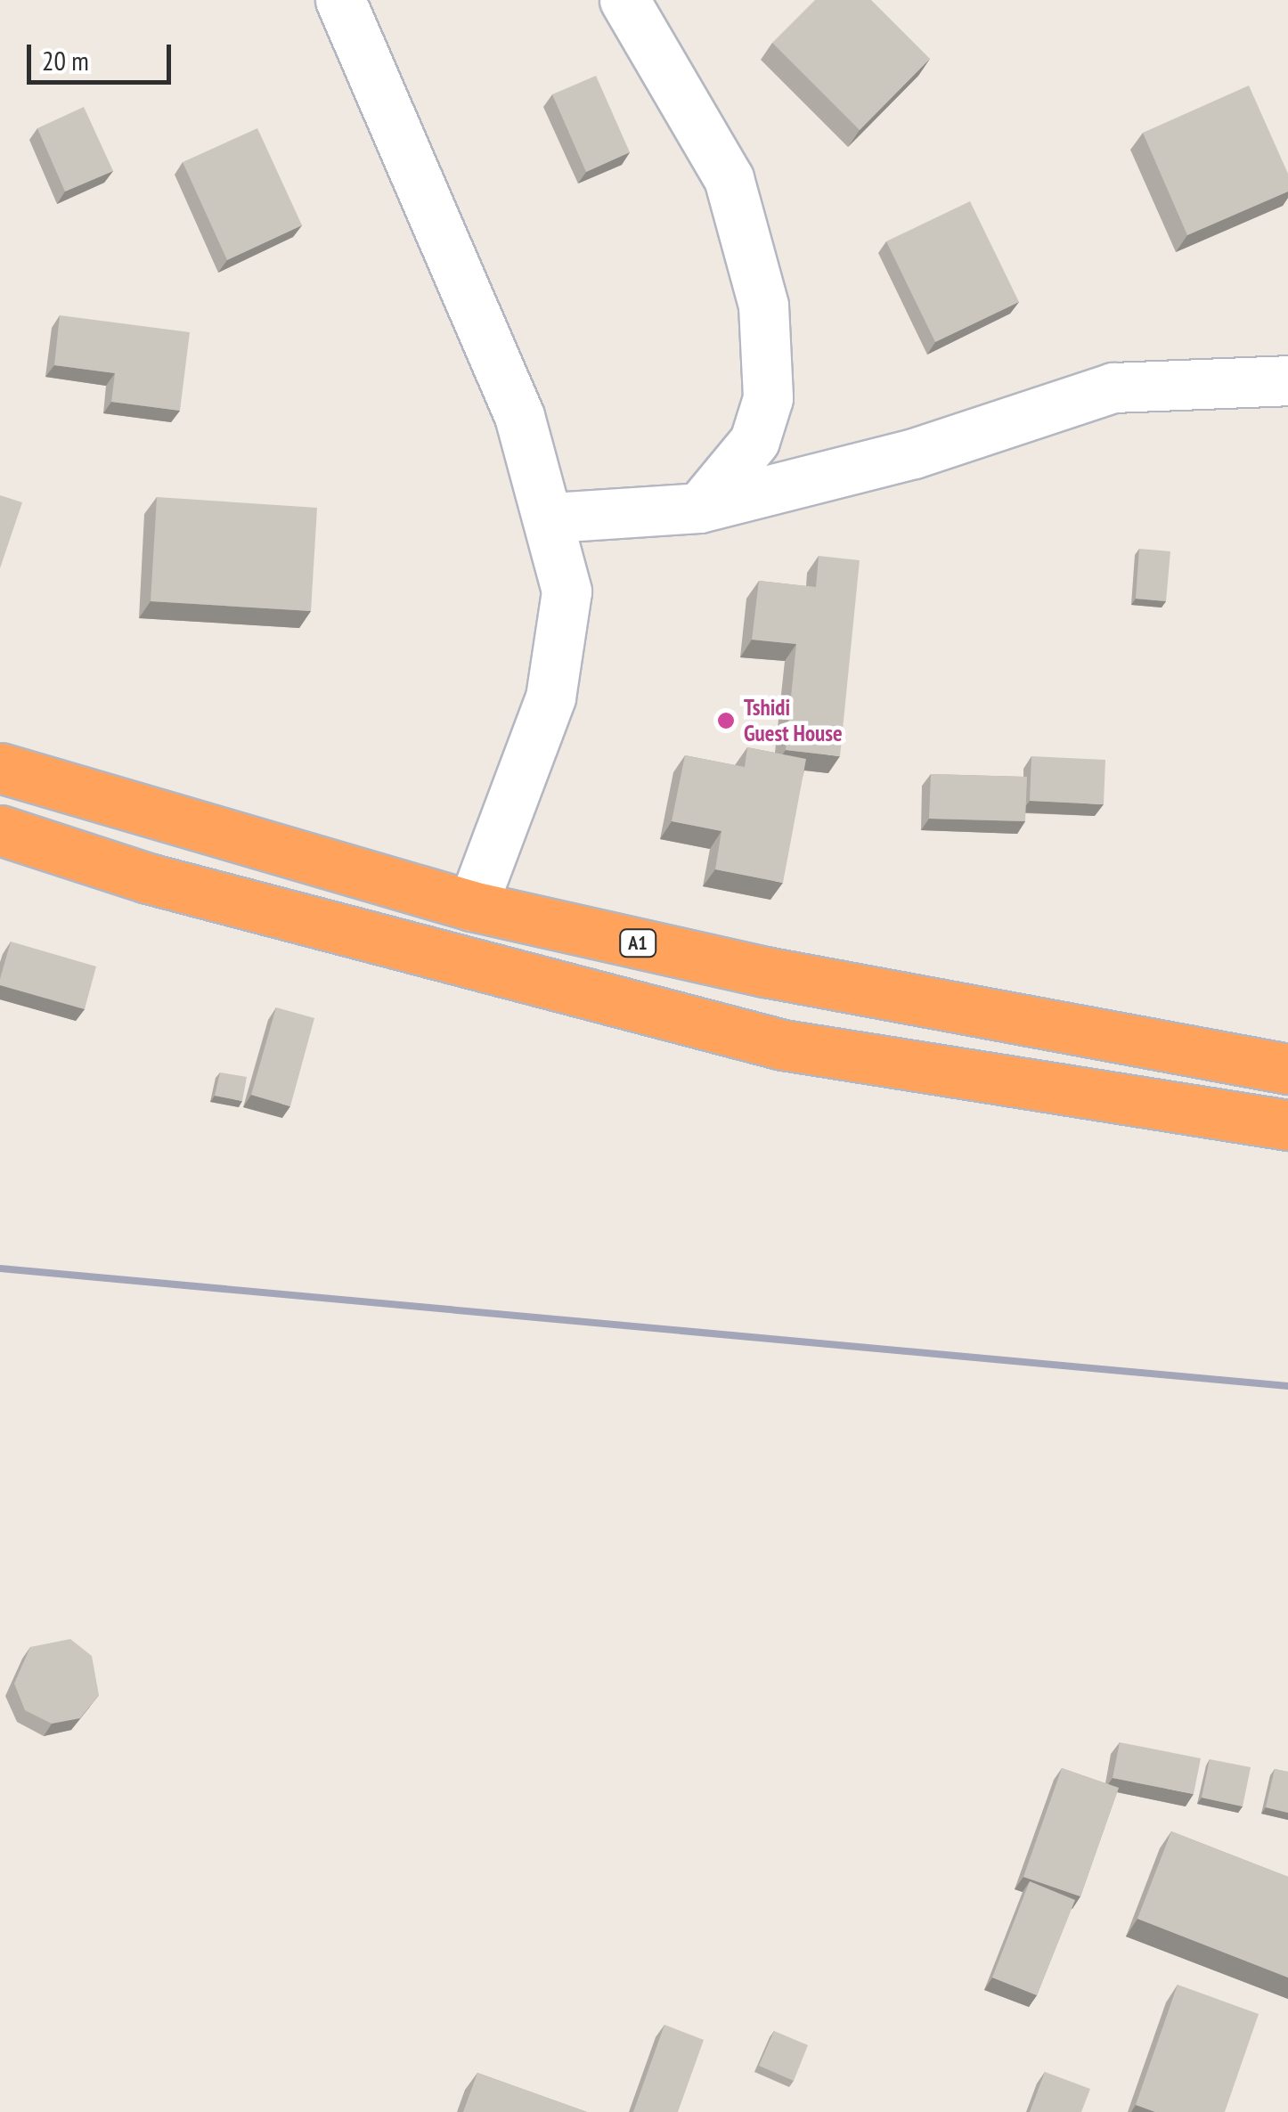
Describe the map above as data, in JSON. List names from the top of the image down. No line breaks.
{"streets":{"highway":["A1"]},"places":["Tshidi Guest House"],"scale_bar":"20 m"}
